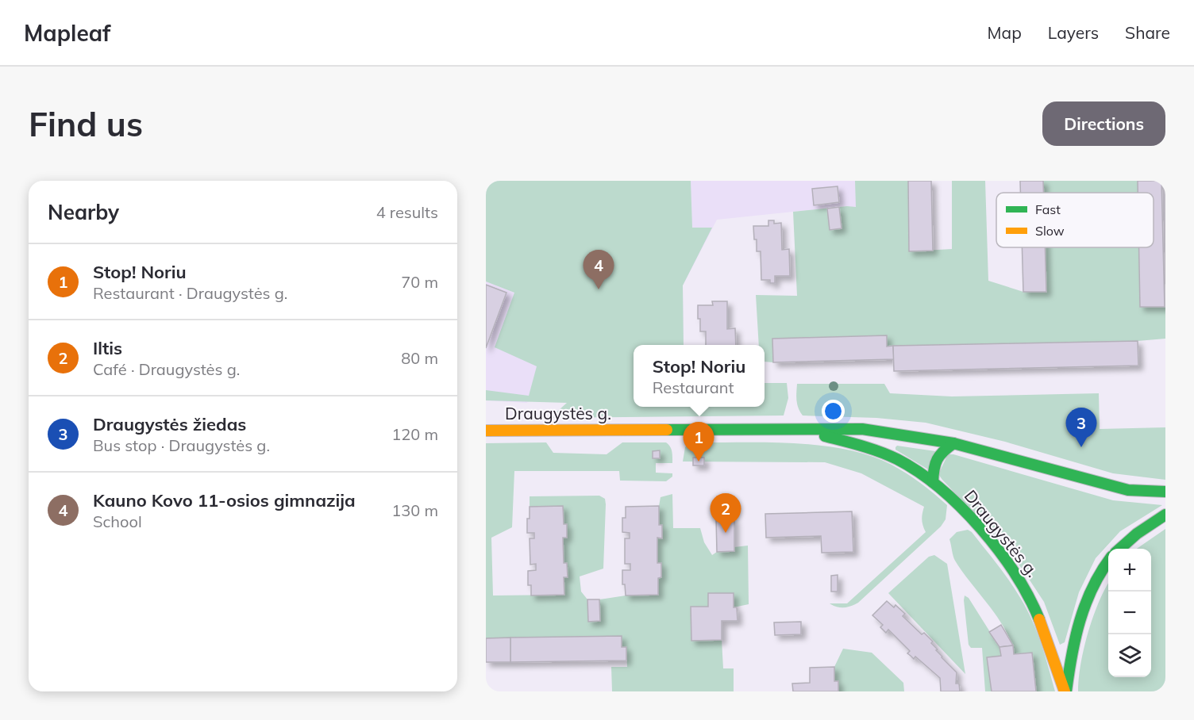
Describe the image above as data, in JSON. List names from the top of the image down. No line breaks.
{"streets":{"main road":["Draugystės g."]},"legend":["Fast","Slow"],"page":{"header":"Mapleaf","nav":["Map","Layers","Share"],"buttons":"Directions","title":"Find us","heading":["Nearby","4 results"],"list":[{"mark":"1","name":"Stop! Noriu","note":"Restaurant · Draugystės g.","value":"70 m"},{"mark":"2","name":"Iltis","note":"Café · Draugystės g.","value":"80 m"},{"mark":"3","name":"Draugystės žiedas","note":"Bus stop · Draugystės g.","value":"120 m"},{"mark":"4","name":"Kauno Kovo 11-osios gimnazija","note":"School","value":"130 m"}],"pins":["4","3","1","2"],"popup":["Stop! Noriu","Restaurant"],"map_buttons":["+","−"]}}
